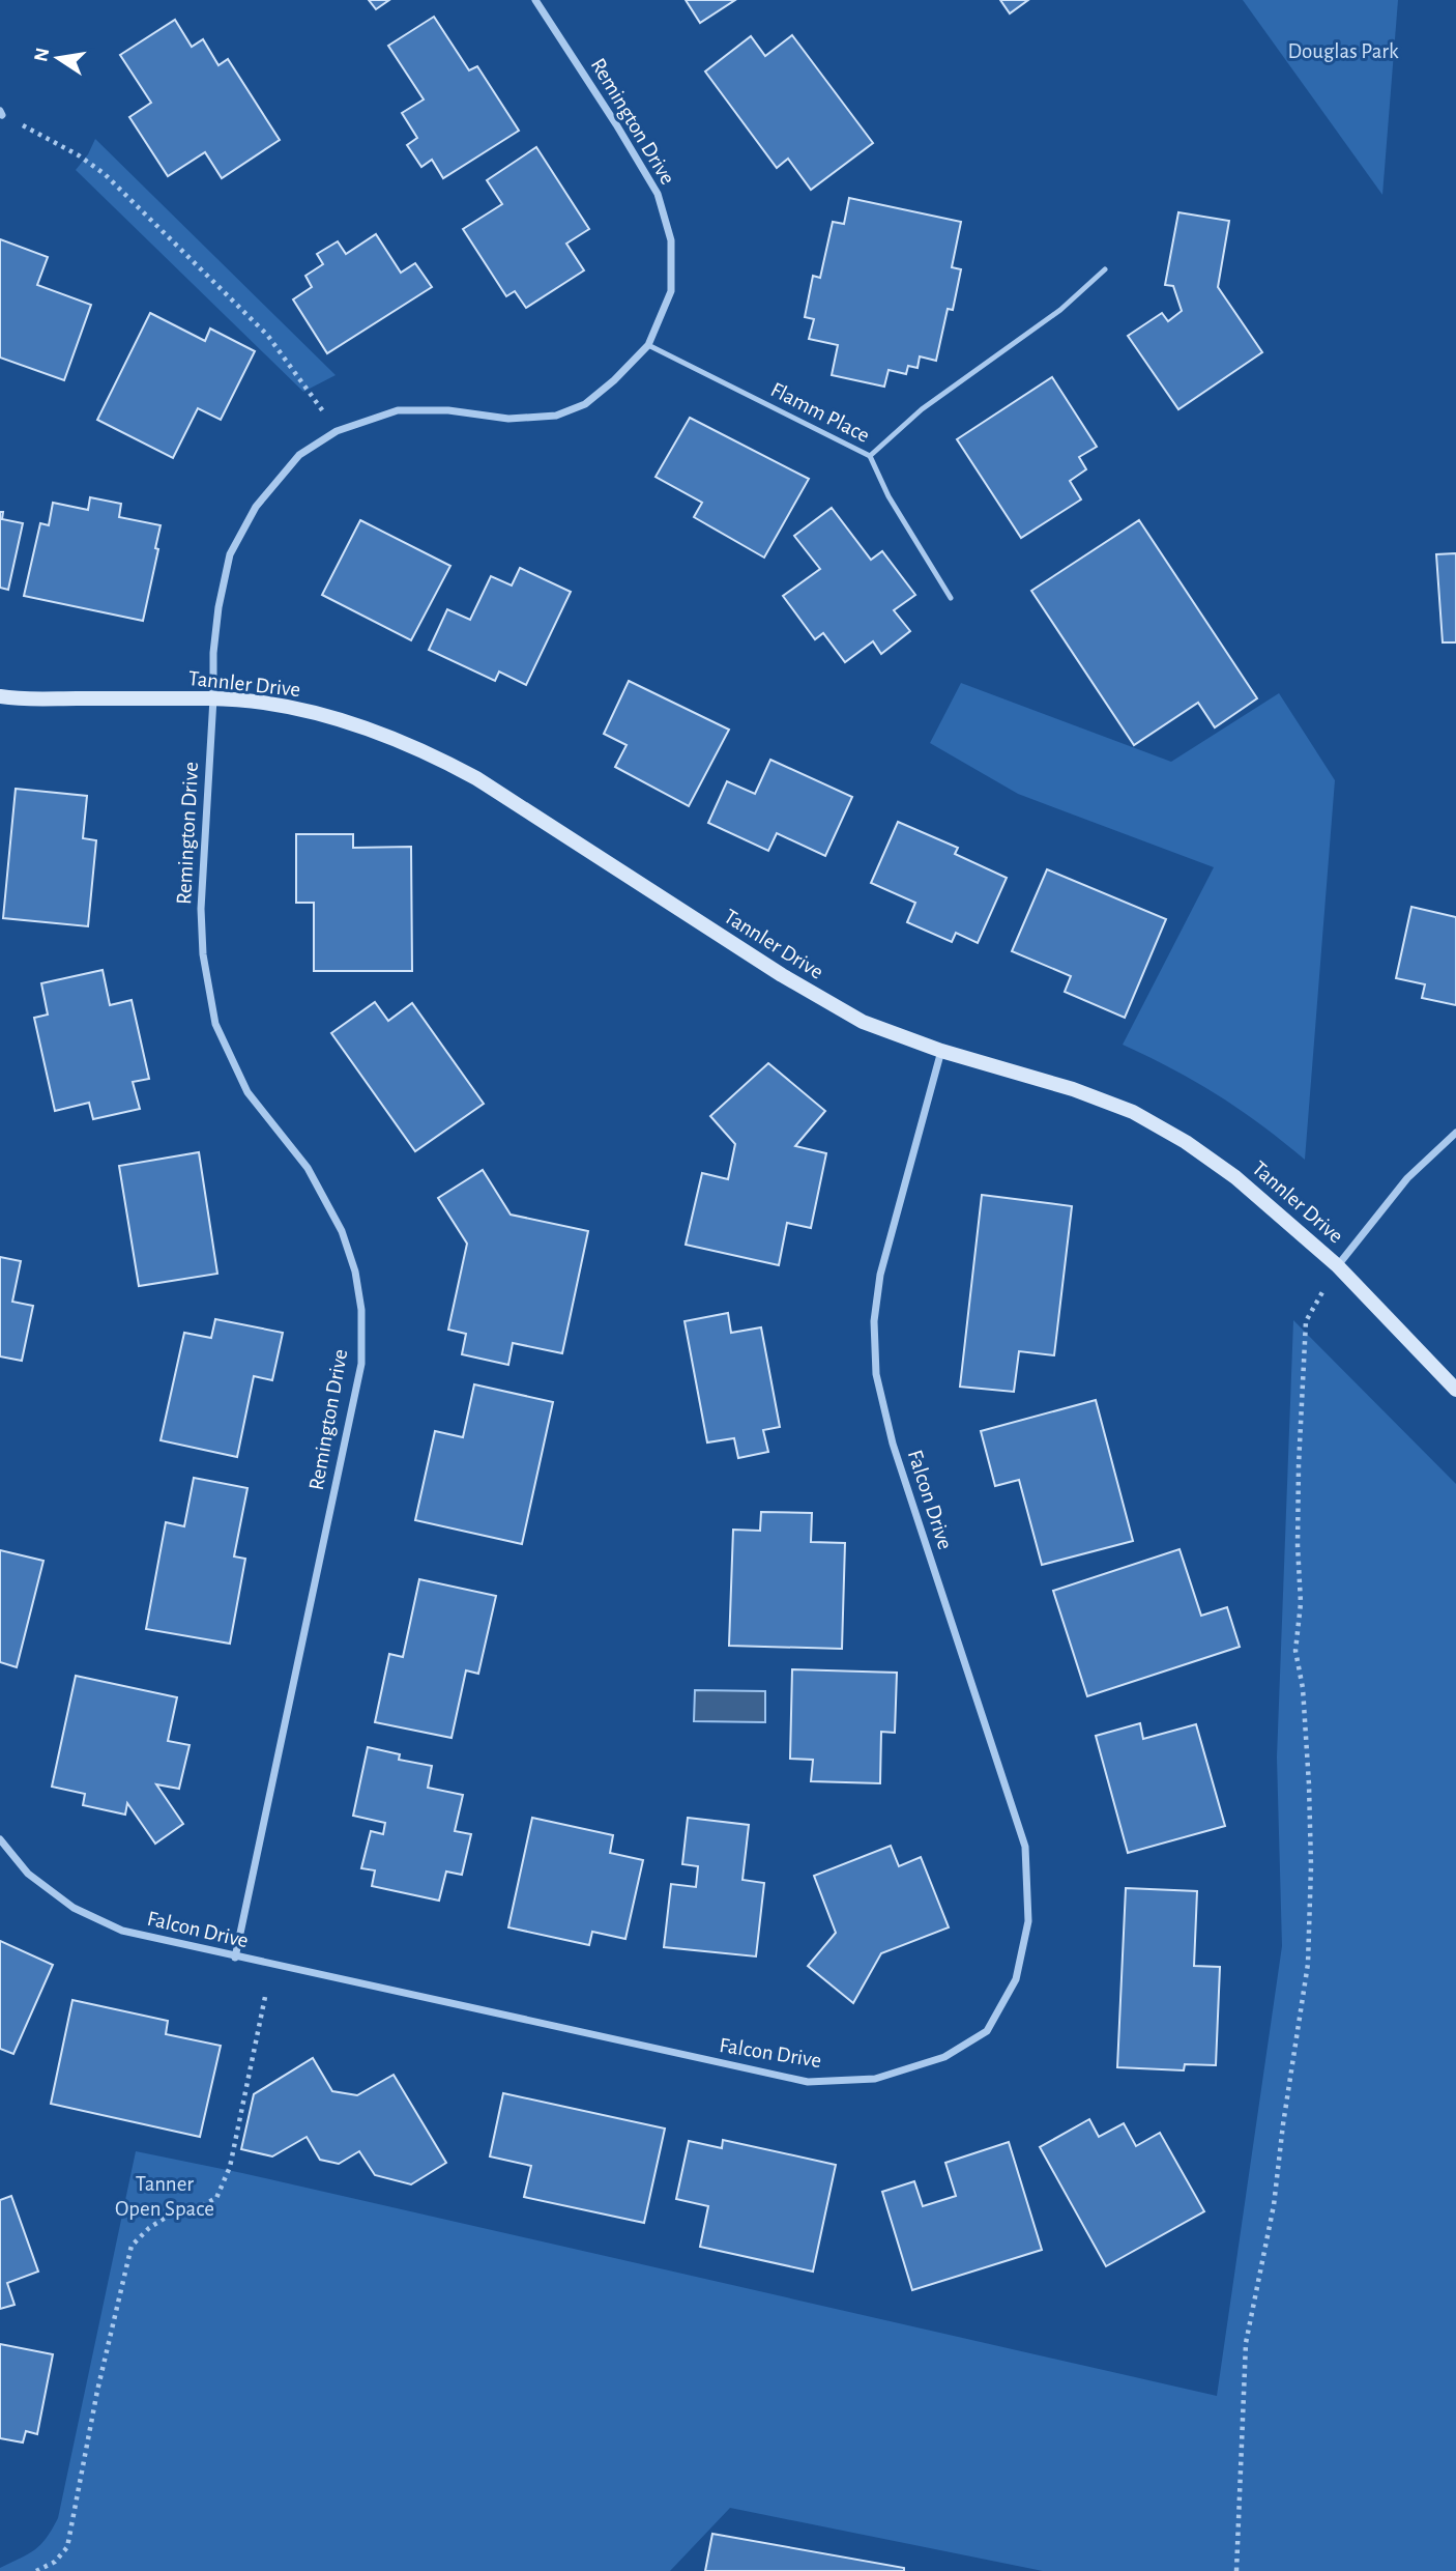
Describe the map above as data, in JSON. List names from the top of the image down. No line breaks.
{"streets":{"street":["Remington Drive","Tannler Drive","Falcon Drive"],"lane":["Flamm Place"]},"crossings":[["Remington Drive","Flamm Place"],["Remington Drive","Tannler Drive"],["Remington Drive","Falcon Drive"],["Tannler Drive","Falcon Drive"]],"parks":["Douglas Park","Tanner Open Space"],"north":"left"}
